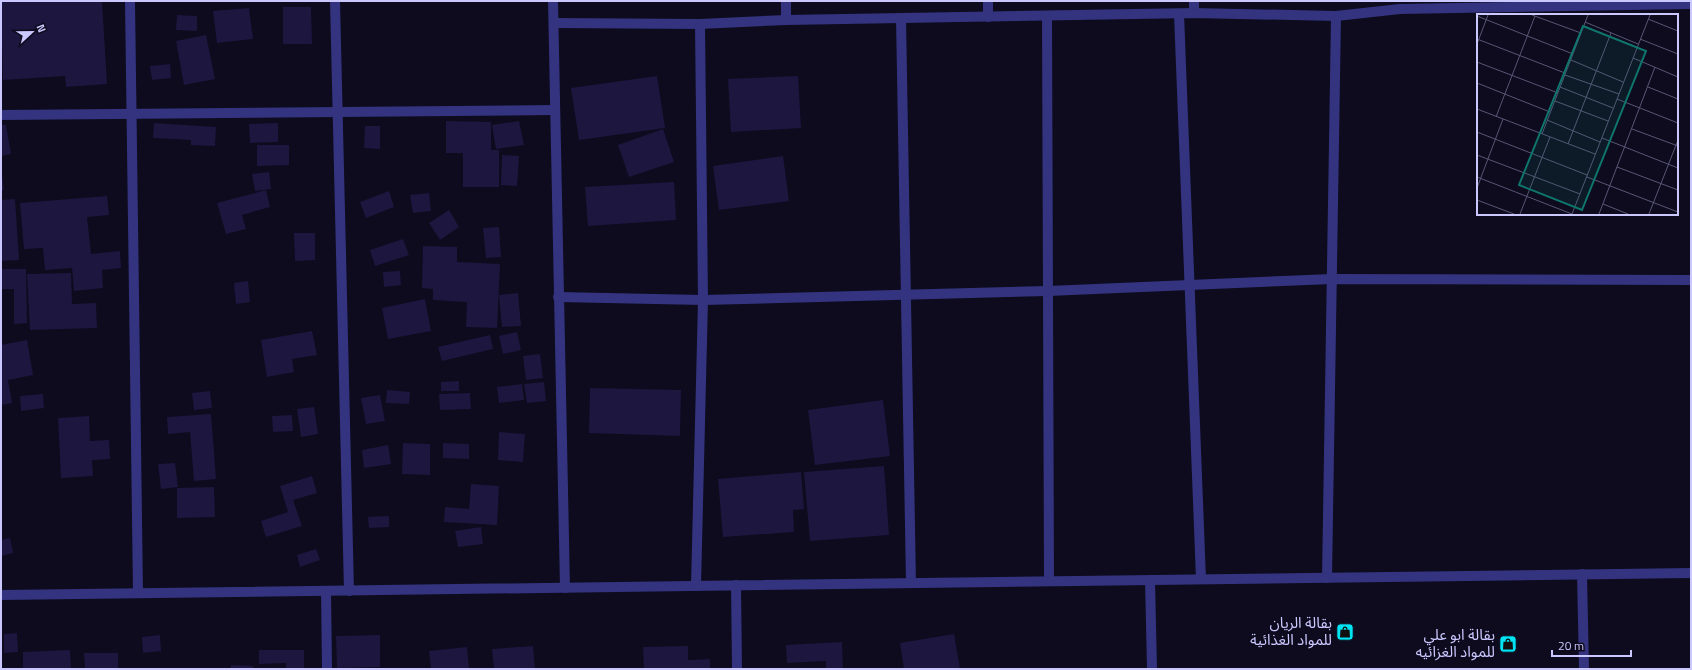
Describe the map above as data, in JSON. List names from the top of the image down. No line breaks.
{"places":{"shop":["بقالة الريان للمواد الغذائية","بقالة ابو علي للمواد الغزائيه"]},"scale_bar":"20 m","north":"right"}
